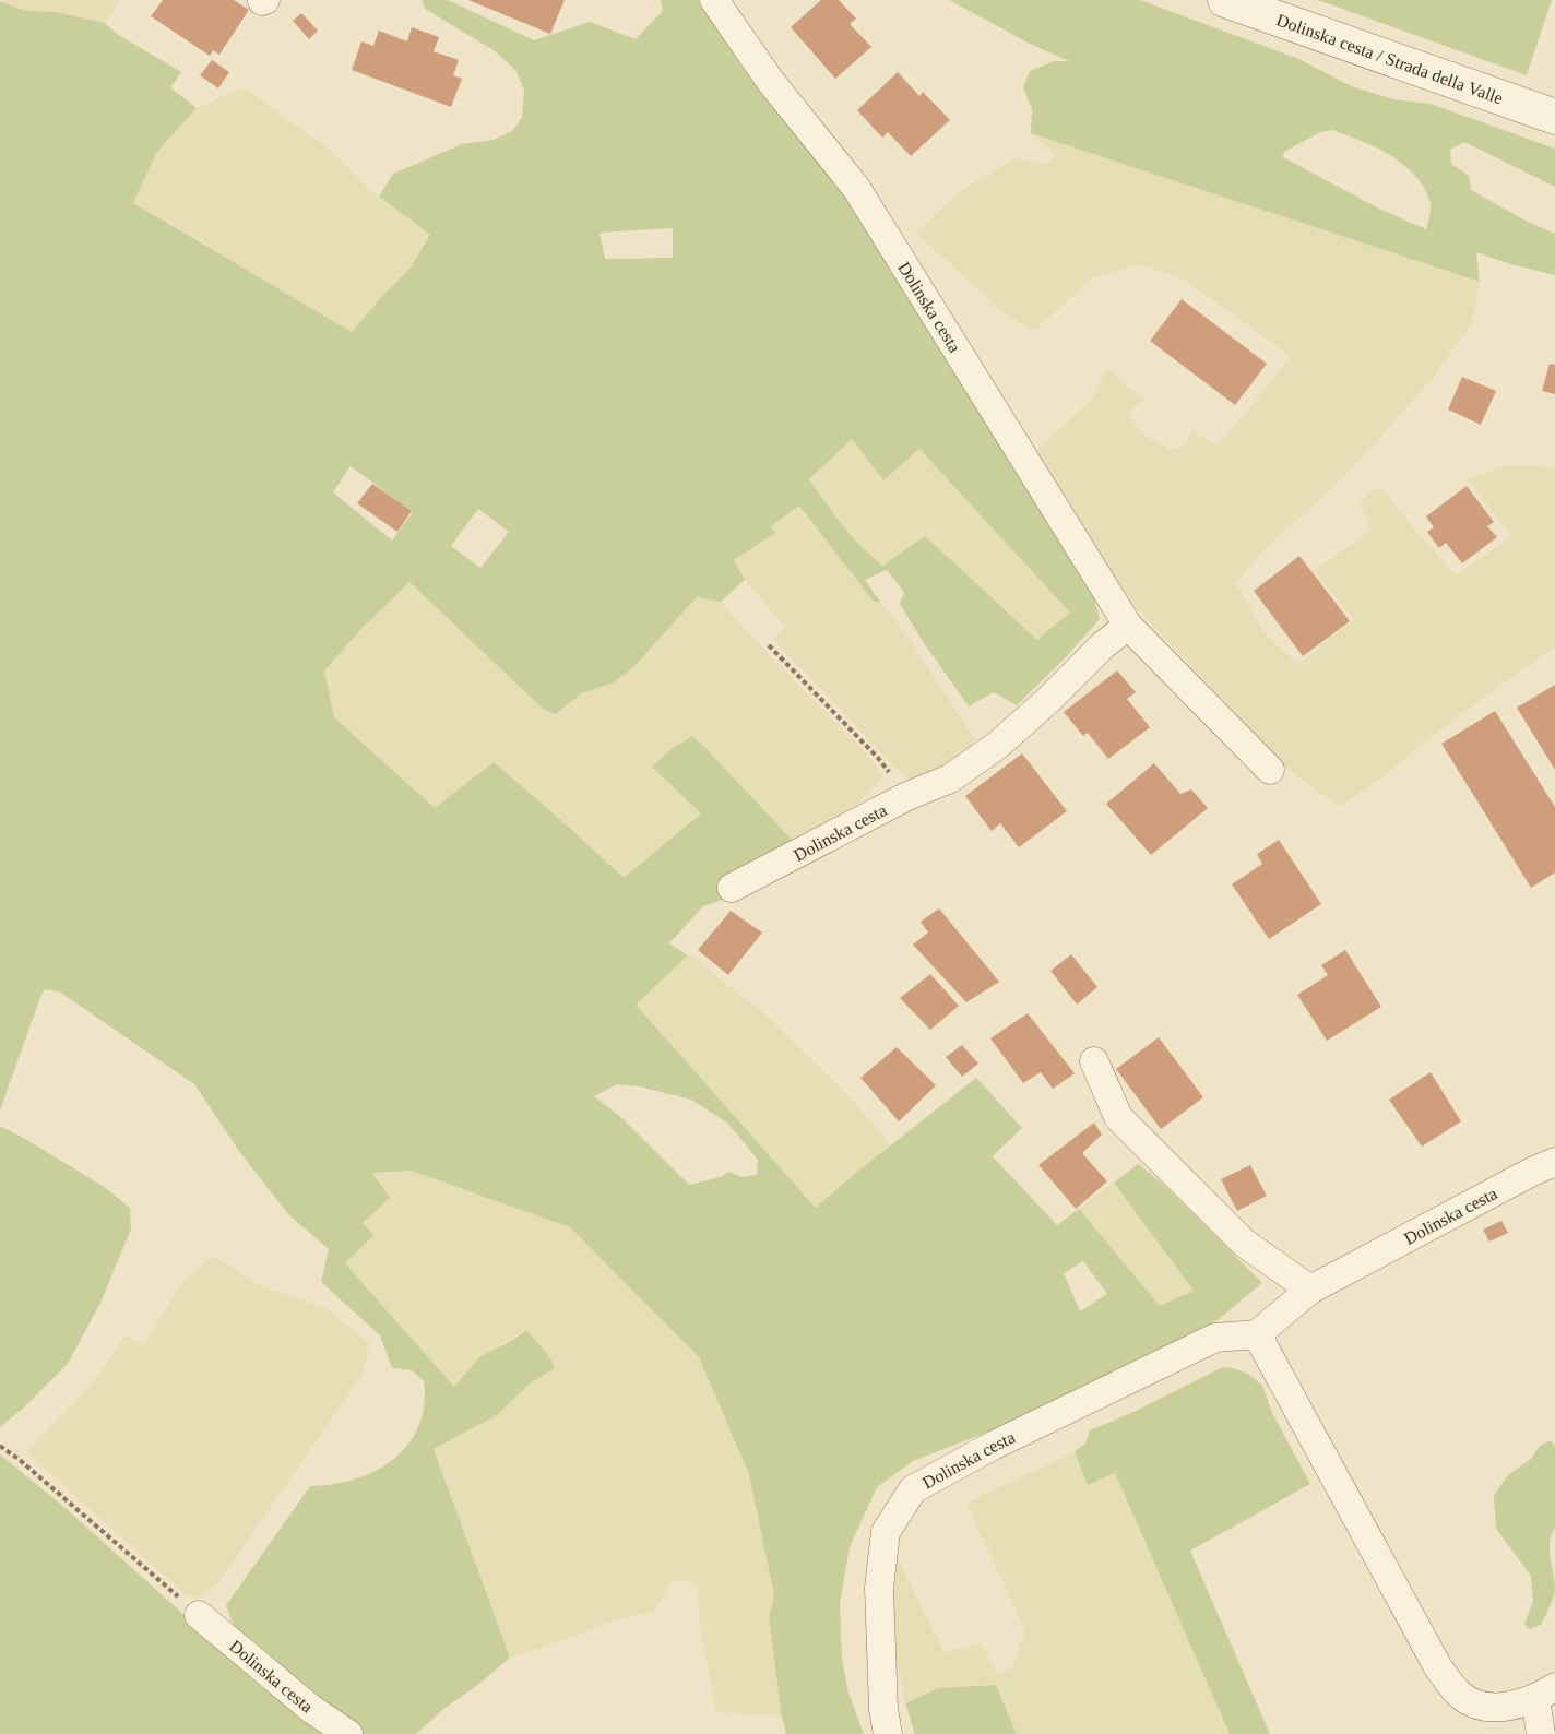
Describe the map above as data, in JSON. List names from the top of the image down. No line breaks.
{"streets":{"street":["Dolinska cesta / Strada della Valle","Dolinska cesta"]}}
